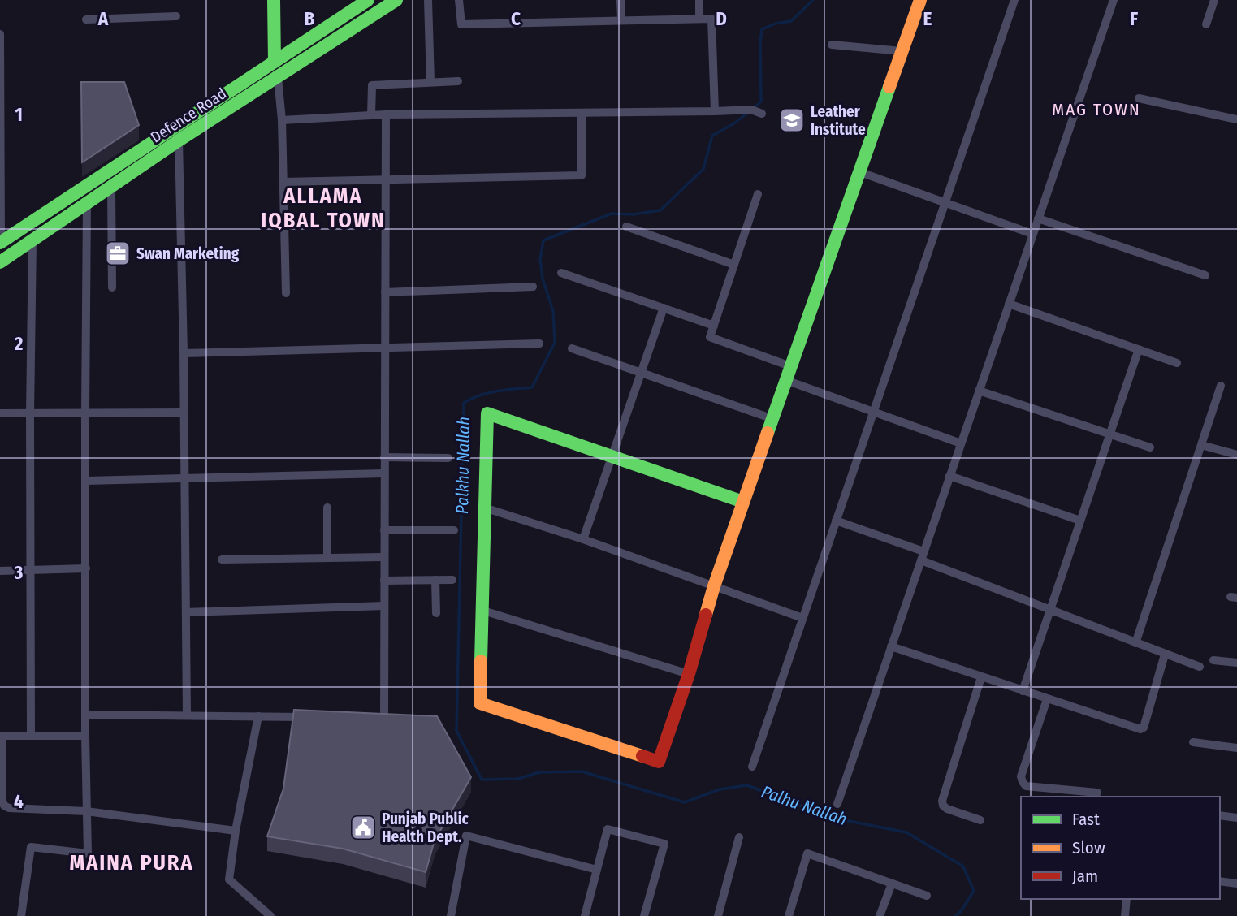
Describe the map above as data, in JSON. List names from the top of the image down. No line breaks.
{"streets":{"street":["Defence Road"]},"districts":["MAG TOWN","ALLAMA IQBAL TOWN","MAINA PURA"],"water":["Palkhu Nallah","Palhu Nallah"],"places":{"school or university":["Leather Institute"],"office":["Swan Marketing"],"public building":["Punjab Public Health Dept."]},"legend":["Fast","Slow","Jam"],"grid":{"columns":["A","B","C","D","E","F"],"rows":["1","2","3","4"]}}
